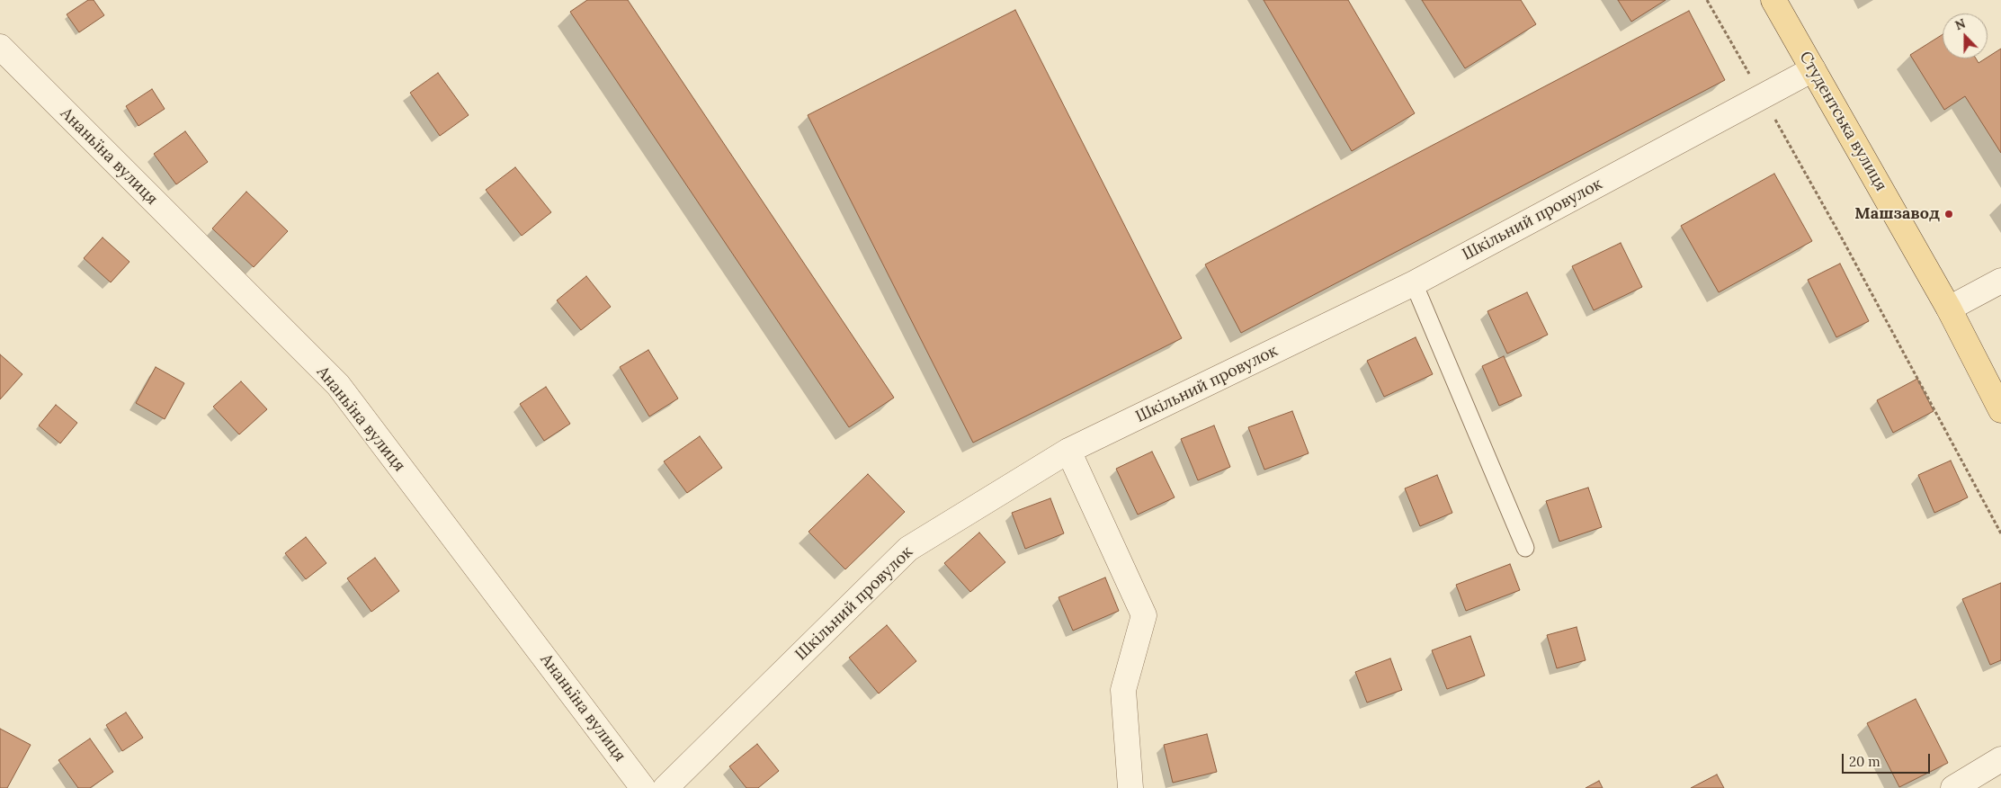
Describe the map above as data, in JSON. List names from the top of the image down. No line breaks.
{"streets":{"main road":["Студентська вулиця"],"street":["Ананьїна вулиця","Шкільний провулок"]},"crossings":[["Студентська вулиця","Шкільний провулок"]],"places":["Машзавод"],"scale_bar":"20 m","north":"top"}
